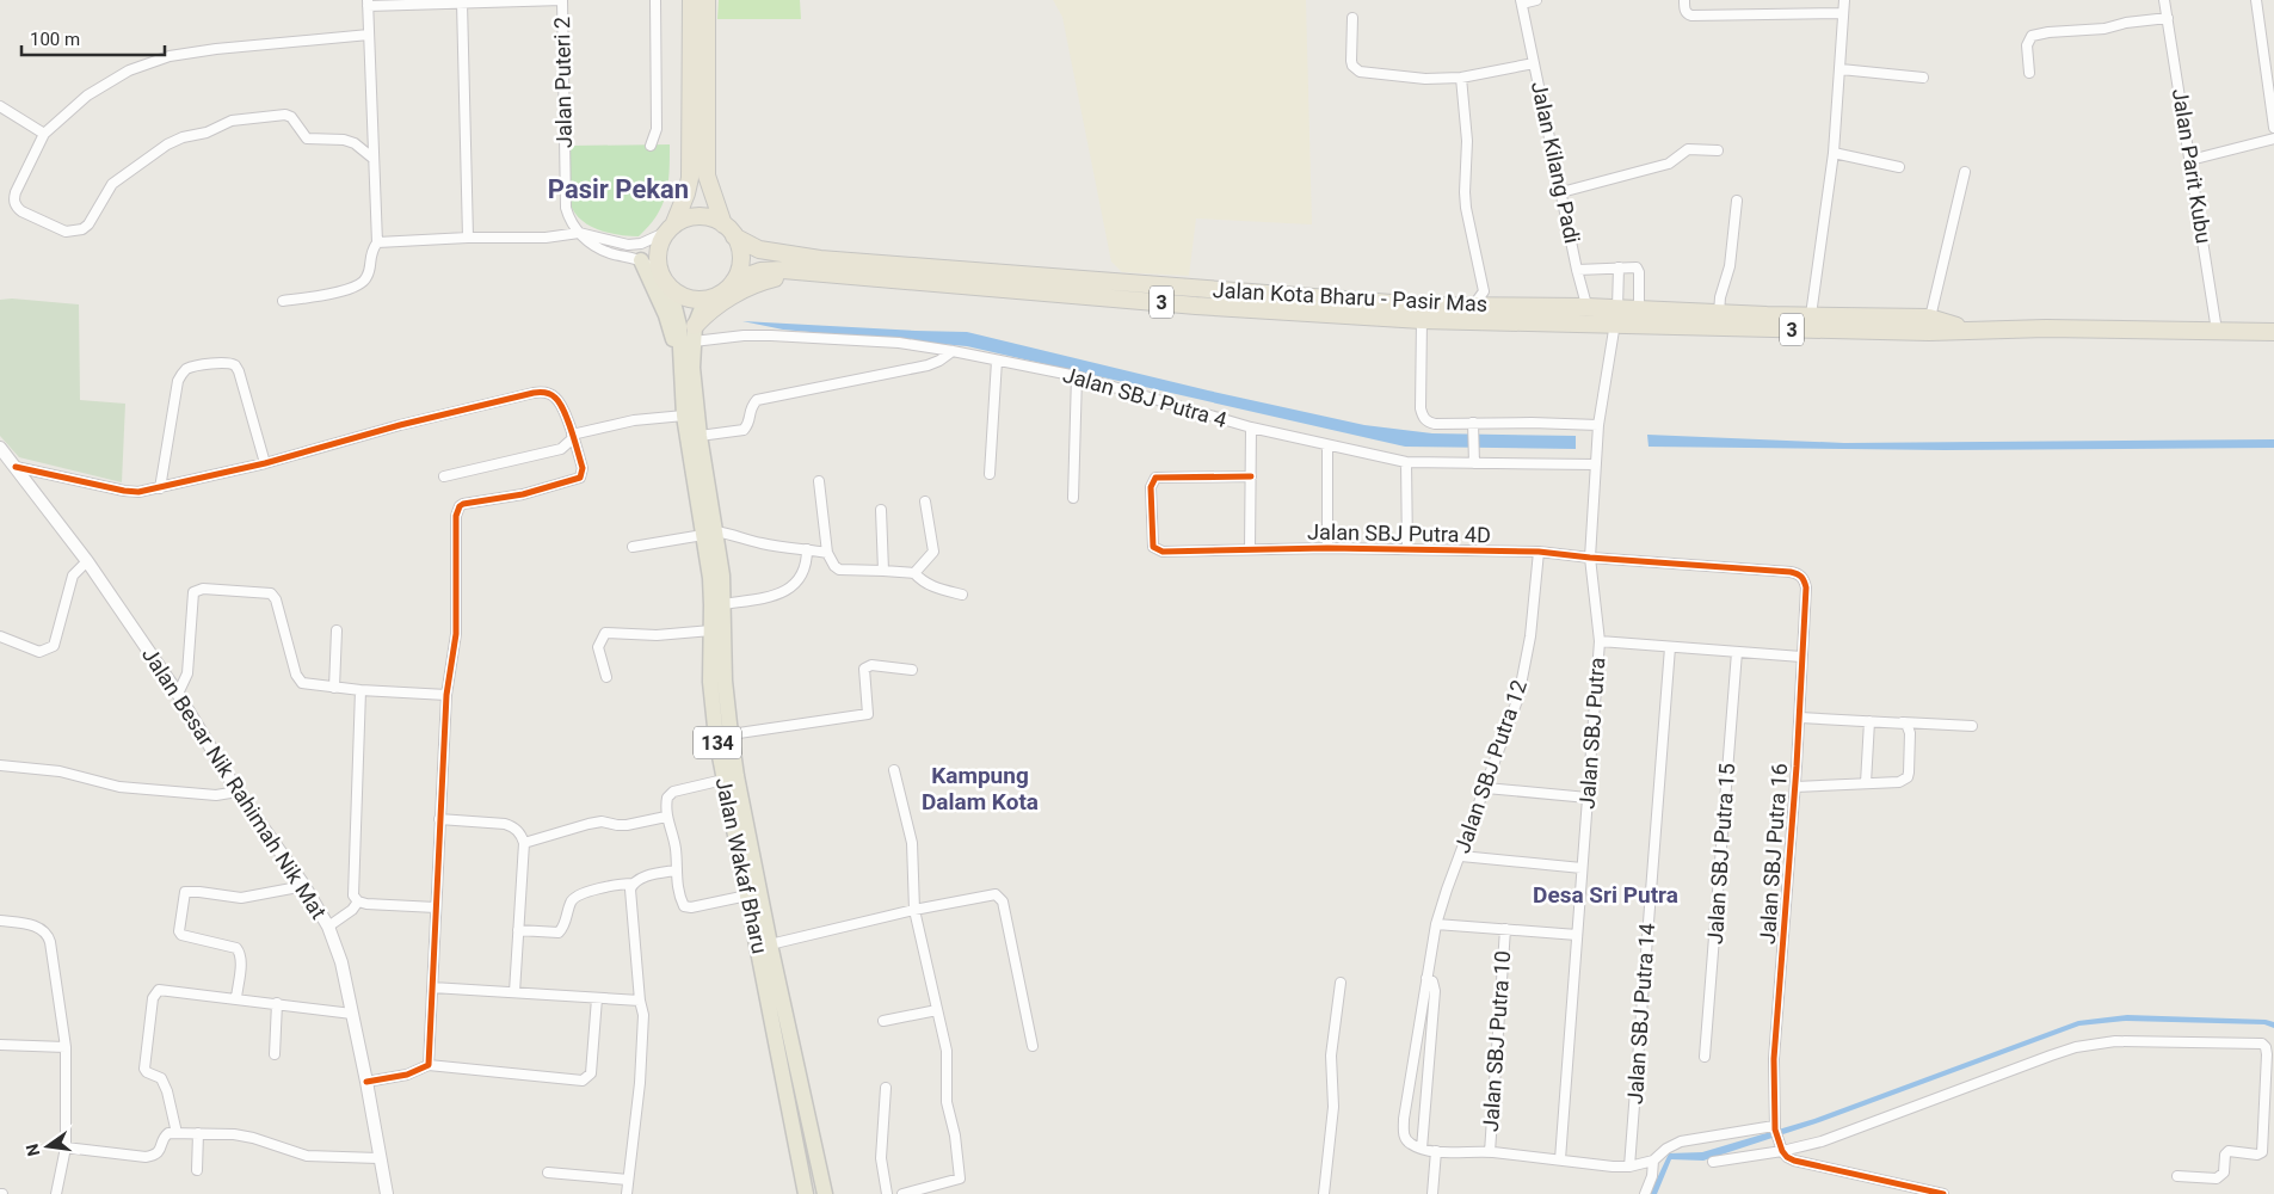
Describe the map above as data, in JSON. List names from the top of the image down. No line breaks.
{"streets":{"highway":["Jalan Kota Bharu - Pasir Mas","3"],"main road":["134","Jalan Wakaf Bharu"],"street":["Jalan Puteri 2","Jalan Kilang Padi","Jalan Parit Kubu","Jalan SBJ Putra 4","Jalan SBJ Putra 4D","Jalan SBJ Putra","Jalan SBJ Putra 12","Jalan Besar Nik Rahimah Nik Mat","Jalan SBJ Putra 15","Jalan SBJ Putra 16","Jalan SBJ Putra 14","Jalan SBJ Putra 10"]},"crossings":[["Jalan Kilang Padi","Jalan Kota Bharu - Pasir Mas"],["Jalan Parit Kubu","Jalan Kota Bharu - Pasir Mas"],["Jalan Kota Bharu - Pasir Mas","Jalan SBJ Putra"],["Jalan Kota Bharu - Pasir Mas","Jalan Wakaf Bharu"],["Jalan SBJ Putra 4","Jalan SBJ Putra"],["Jalan SBJ Putra 4","Jalan Wakaf Bharu"],["Jalan SBJ Putra 4D","Jalan SBJ Putra"],["Jalan SBJ Putra 4D","Jalan SBJ Putra 12"],["Jalan SBJ Putra 4D","Jalan SBJ Putra 16"]],"districts":["Pasir Pekan","Kampung Dalam Kota","Desa Sri Putra"],"scale_bar":"100 m","north":"left"}
